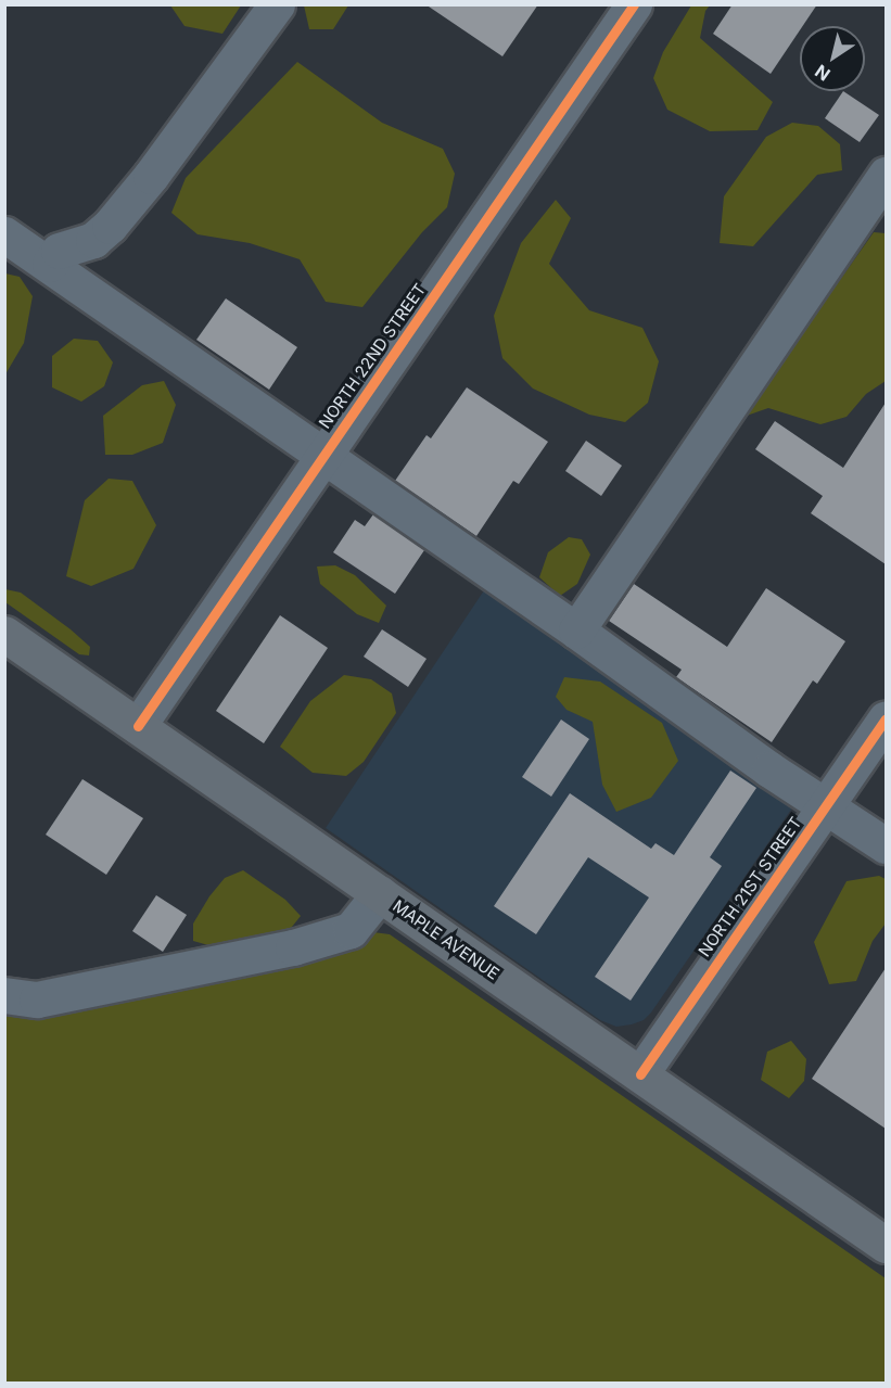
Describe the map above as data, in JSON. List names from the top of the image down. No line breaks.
{"streets":{"main road":["MAPLE AVENUE"],"street":["NORTH 22ND STREET","NORTH 21ST STREET"]},"crossings":[["NORTH 22ND STREET","MAPLE AVENUE"],["NORTH 21ST STREET","MAPLE AVENUE"]],"north":"bottom left"}
